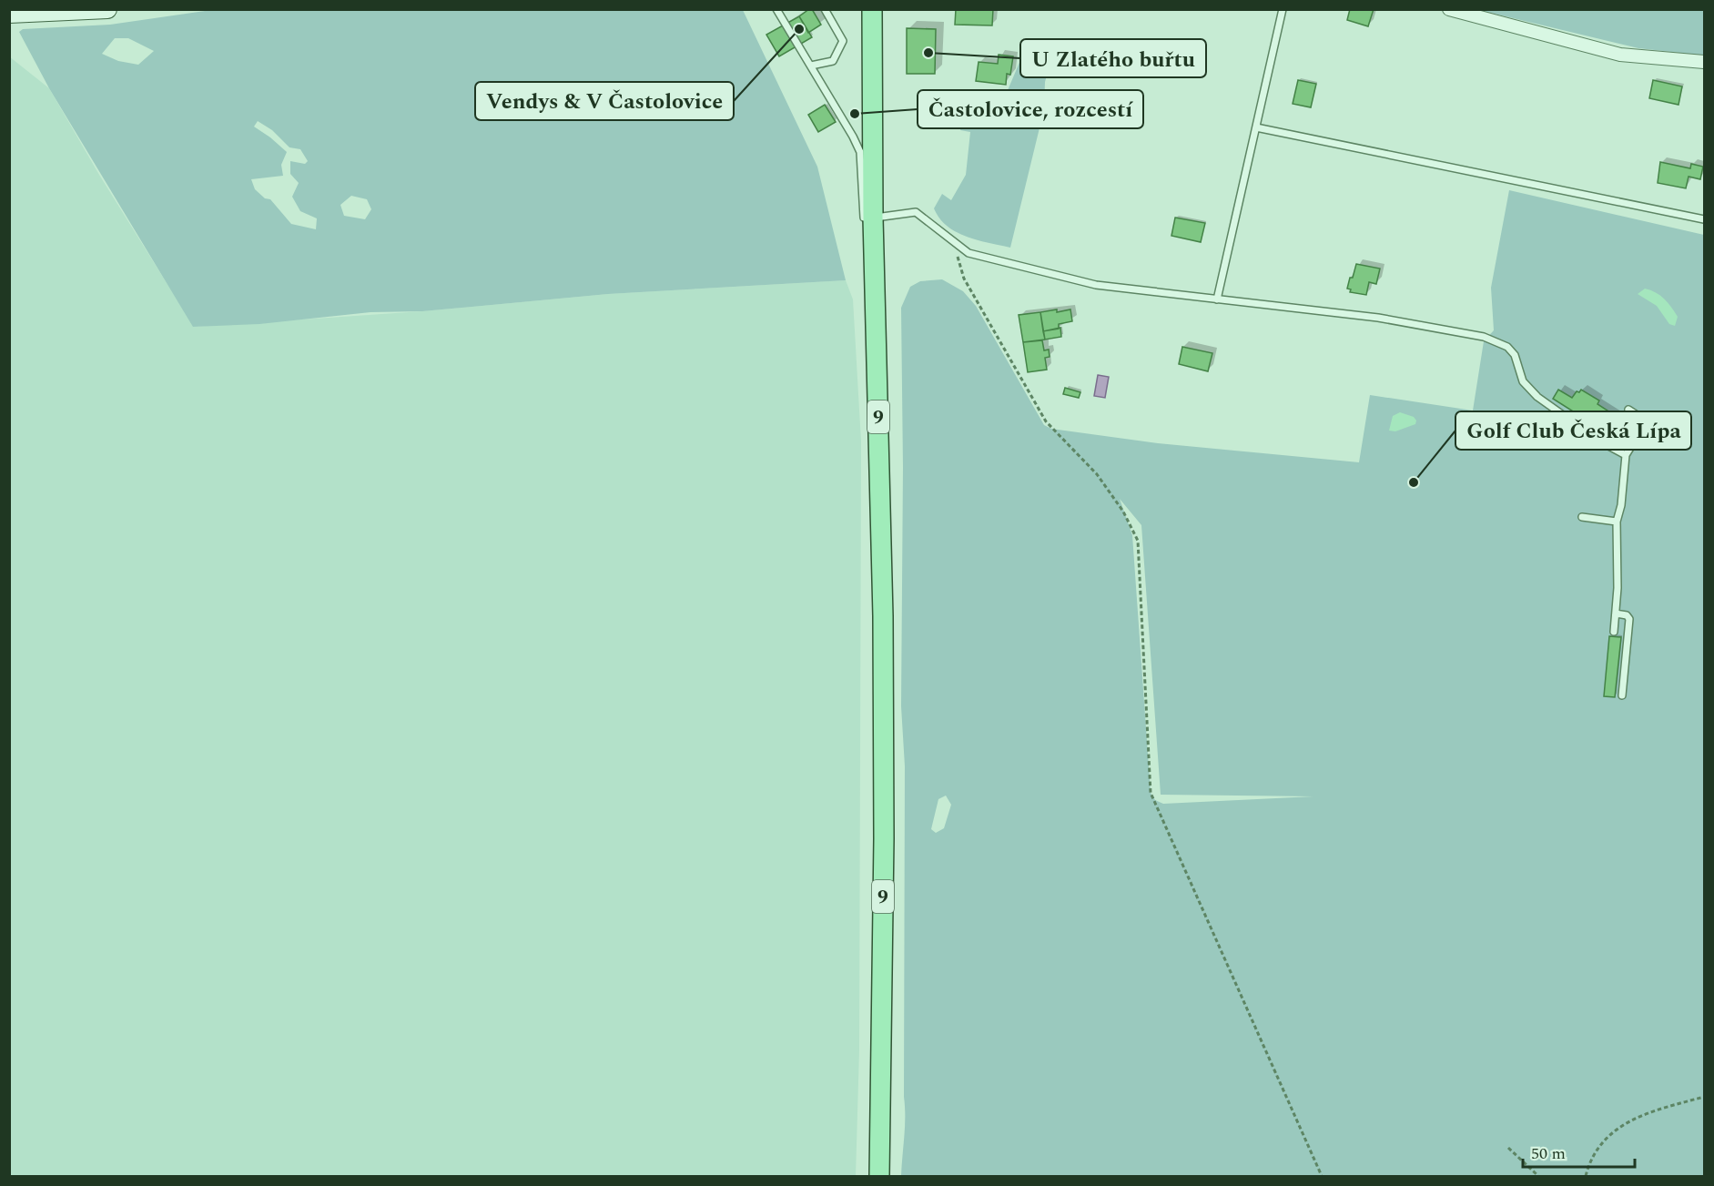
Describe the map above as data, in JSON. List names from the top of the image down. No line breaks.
{"streets":{"main road":["9"]},"places":["Vendys & V Častolovice","U Zlatého buřtu","Častolovice, rozcestí","Golf Club Česká Lípa"],"scale_bar":"50 m"}
